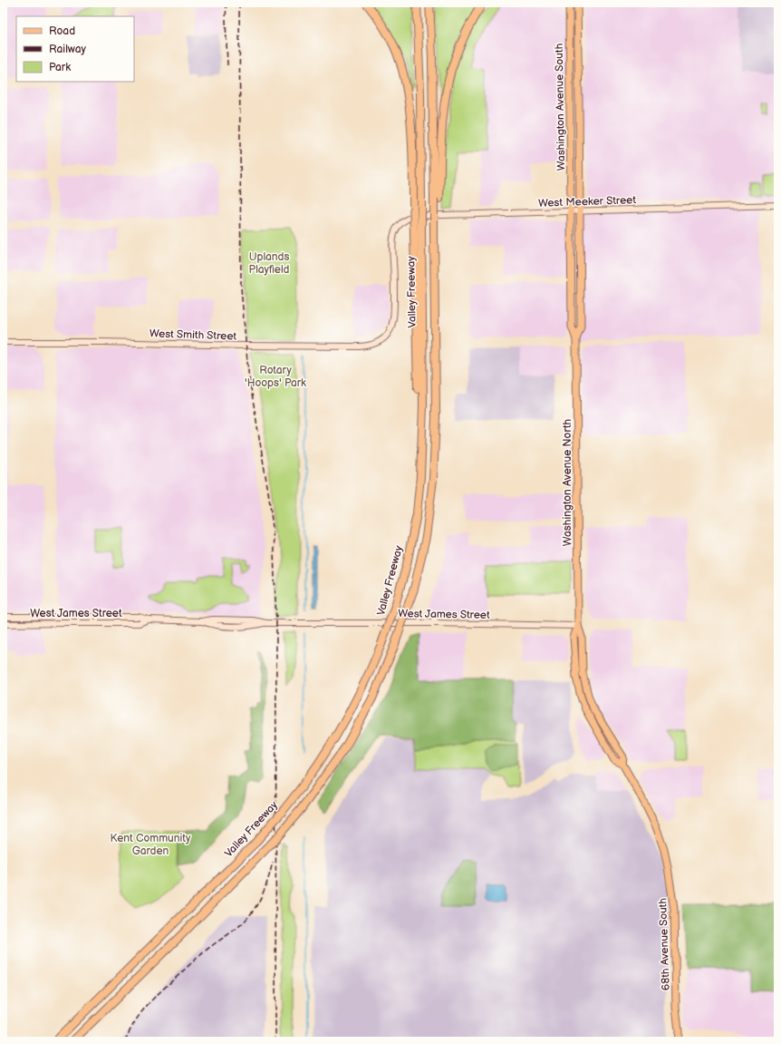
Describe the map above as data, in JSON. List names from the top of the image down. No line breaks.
{"streets":{"highway":["Valley Freeway"],"main road":["Washington Avenue South","West Meeker Street","West Smith Street","Washington Avenue North","West James Street","68th Avenue South"]},"crossings":[["Washington Avenue South","West Meeker Street"],["Washington Avenue South","Washington Avenue North"],["West Meeker Street","West Smith Street"],["West Meeker Street","Washington Avenue North"],["Washington Avenue North","West James Street"],["Washington Avenue North","68th Avenue South"]],"parks":["Uplands Playfield","Rotary 'Hoops' Park","Kent Community Garden"],"legend":["Road","Railway","Park"]}
